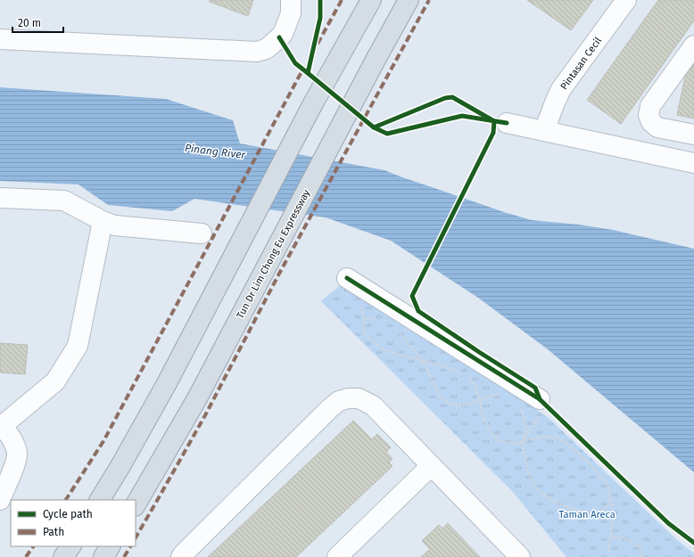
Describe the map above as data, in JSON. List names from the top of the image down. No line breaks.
{"streets":{"highway":["Tun Dr Lim Chong Eu Expressway"],"street":["Pintasan Cecil"]},"water":["Pinang River"],"parks":["Taman Areca"],"legend":["Cycle path","Path"],"scale_bar":"20 m"}
